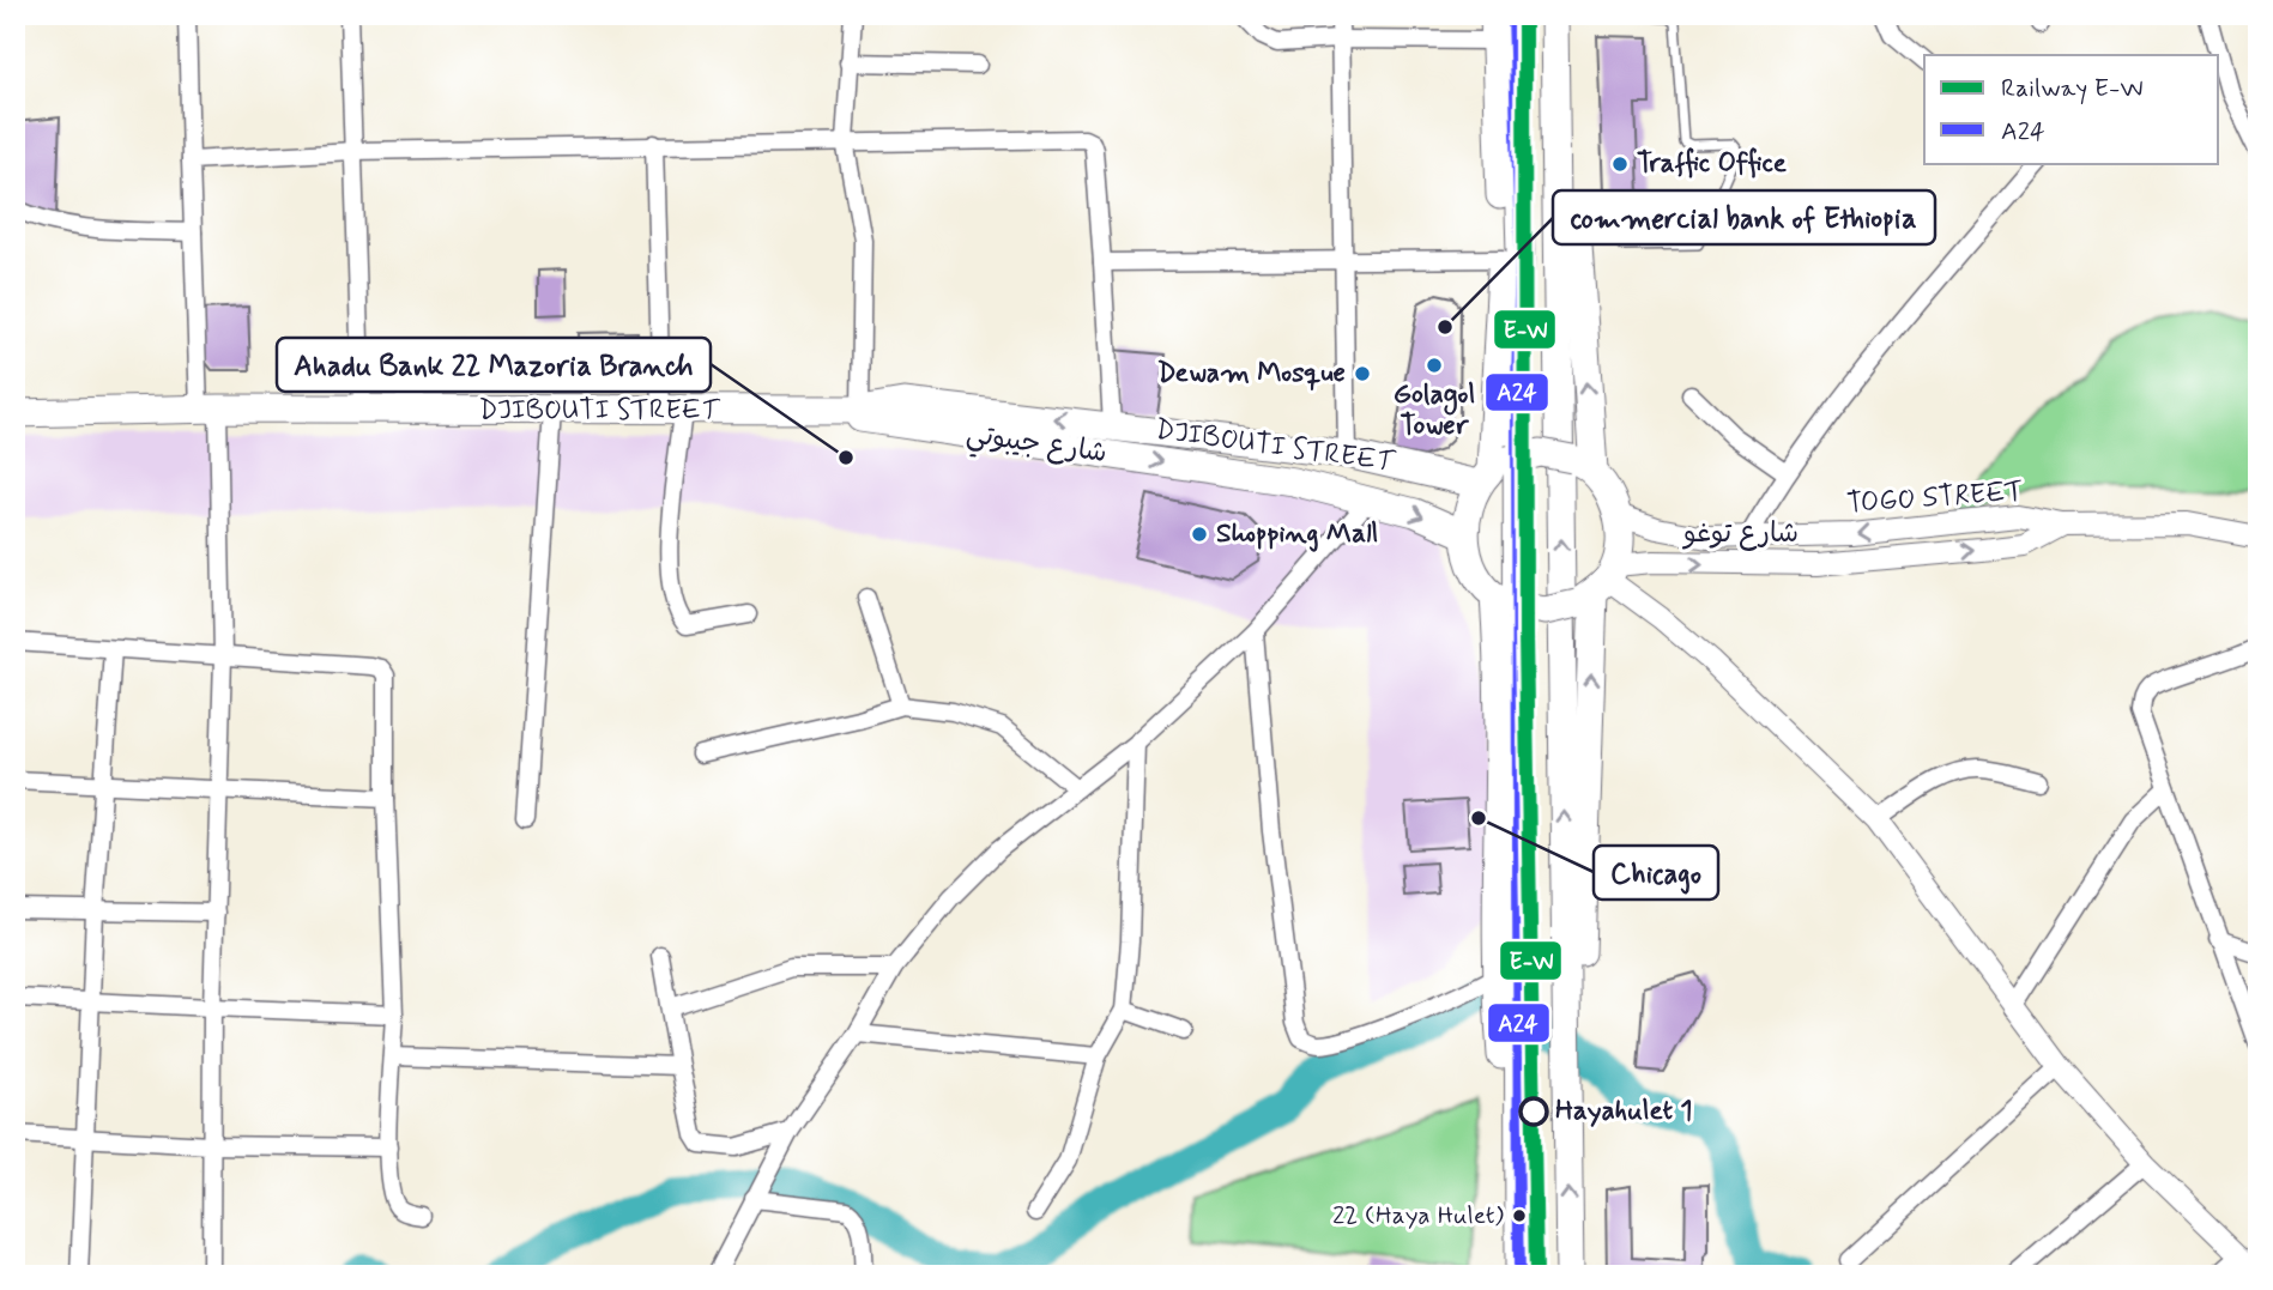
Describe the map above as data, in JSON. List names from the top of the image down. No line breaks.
{"streets":{"main road":["DJIBOUTI STREET","شارع جيبوتي"],"street":["TOGO STREET","شارع توغو"]},"crossings":[["DJIBOUTI STREET","شارع جيبوتي"],["DJIBOUTI STREET","TOGO STREET"],["DJIBOUTI STREET","شارع توغو"],["شارع جيبوتي","TOGO STREET"],["شارع جيبوتي","شارع توغو"],["TOGO STREET","شارع توغو"]],"one_way":["شارع جيبوتي","TOGO STREET","شارع توغو"],"places":["Traffic Office","commercial bank of Ethiopia","Golagol Tower","Dewam Mosque","Ahadu Bank 22 Mazoria Branch","Shopping Mall","Chicago","Hayahulet 1","22 (Haya Hulet)"],"lines":["rail line E-W","transit line A24"],"legend":["Railway E-W","A24"]}
